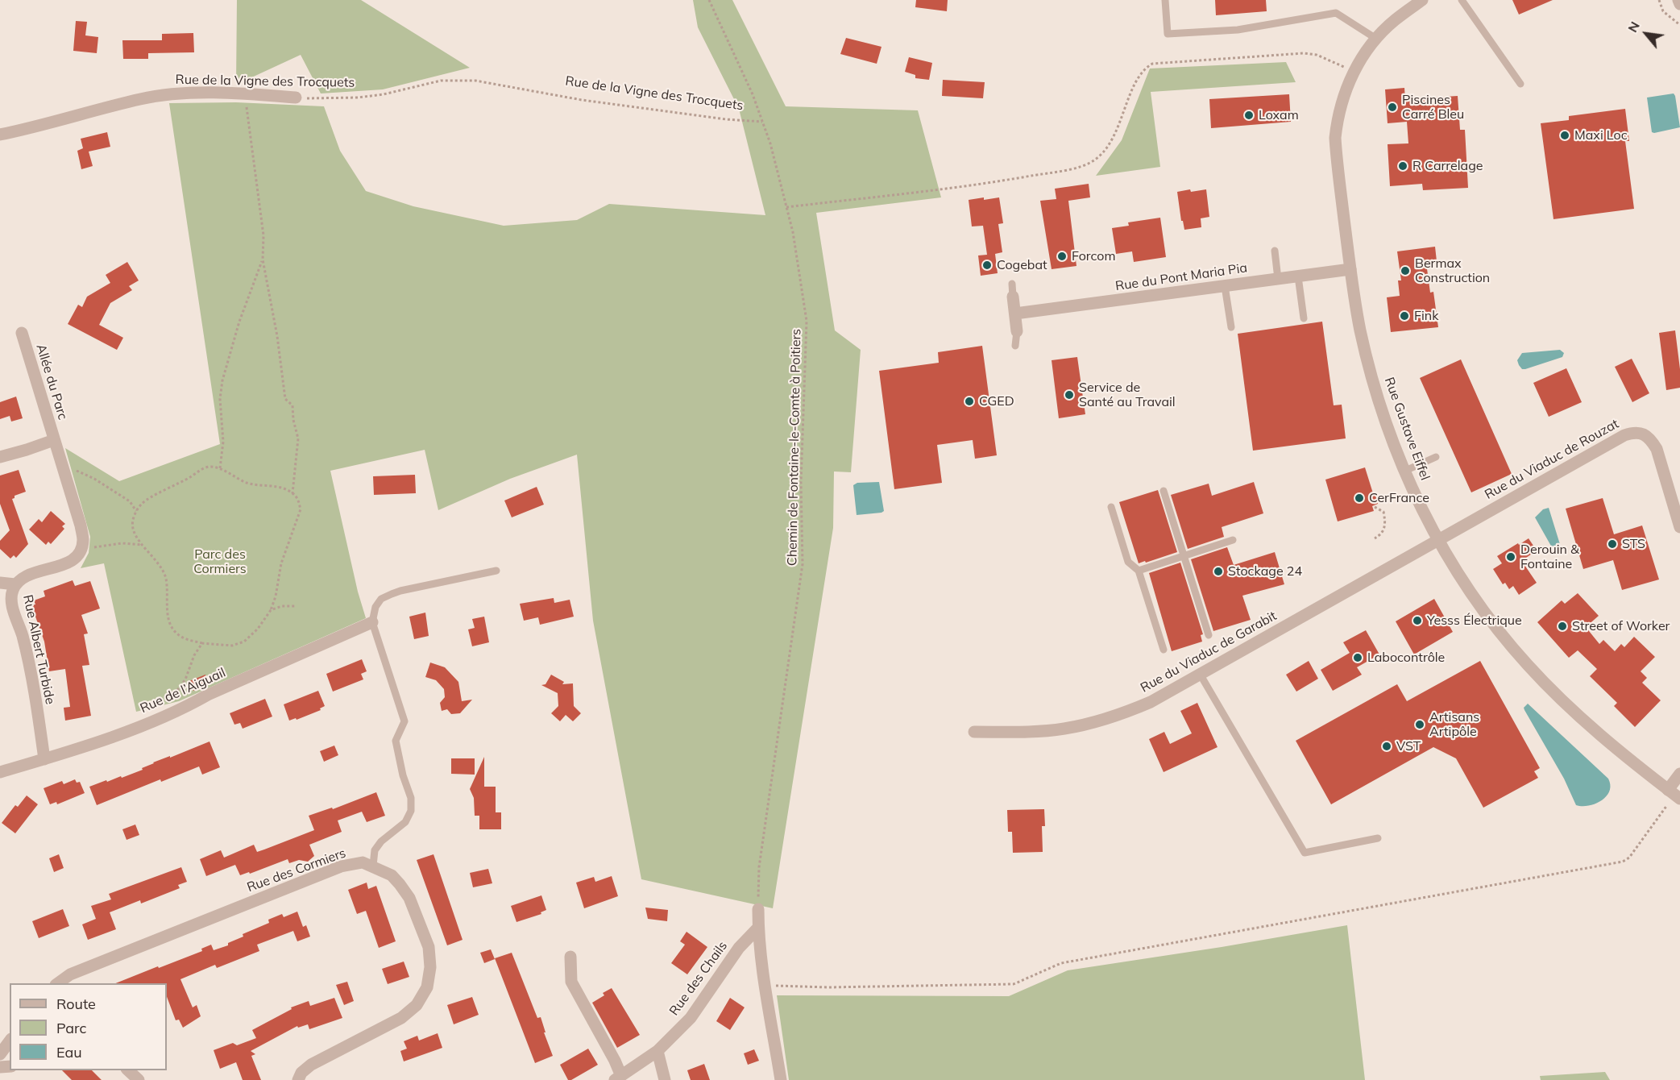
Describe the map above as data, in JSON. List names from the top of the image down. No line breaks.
{"streets":{"street":["Rue de la Vigne des Trocquets","Rue du Pont Maria Pia","Allée du Parc","Rue Gustave Eiffel","Rue du Viaduc de Rouzat","Rue Albert Turbide","Rue du Viaduc de Garabit","Rue de l’Aiguail","Rue des Cormiers","Rue des Chails"],"path":["Chemin de Fontaine-le-Comte à Poitiers"]},"crossings":[["Rue de la Vigne des Trocquets","Chemin de Fontaine-le-Comte à Poitiers"],["Rue du Pont Maria Pia","Rue Gustave Eiffel"],["Allée du Parc","Rue Albert Turbide"],["Rue Gustave Eiffel","Rue du Viaduc de Rouzat"],["Rue Gustave Eiffel","Rue du Viaduc de Garabit"],["Rue du Viaduc de Rouzat","Rue du Viaduc de Garabit"],["Rue Albert Turbide","Rue de l’Aiguail"]],"parks":["Parc des Cormiers"],"places":["Piscines Carré Bleu","Loxam","Maxi Loc","R Carrelage","Forcom","Cogebat","Bermax Construction","Fink","Service de Santé au Travail","CGED","CerFrance","STS","Derouin & Fontaine","Stockage 24","Yesss Électrique","Street of Worker","Labocontrôle","Artisans Artipôle","VST"],"legend":["Route","Parc","Eau"],"north":"top left"}
